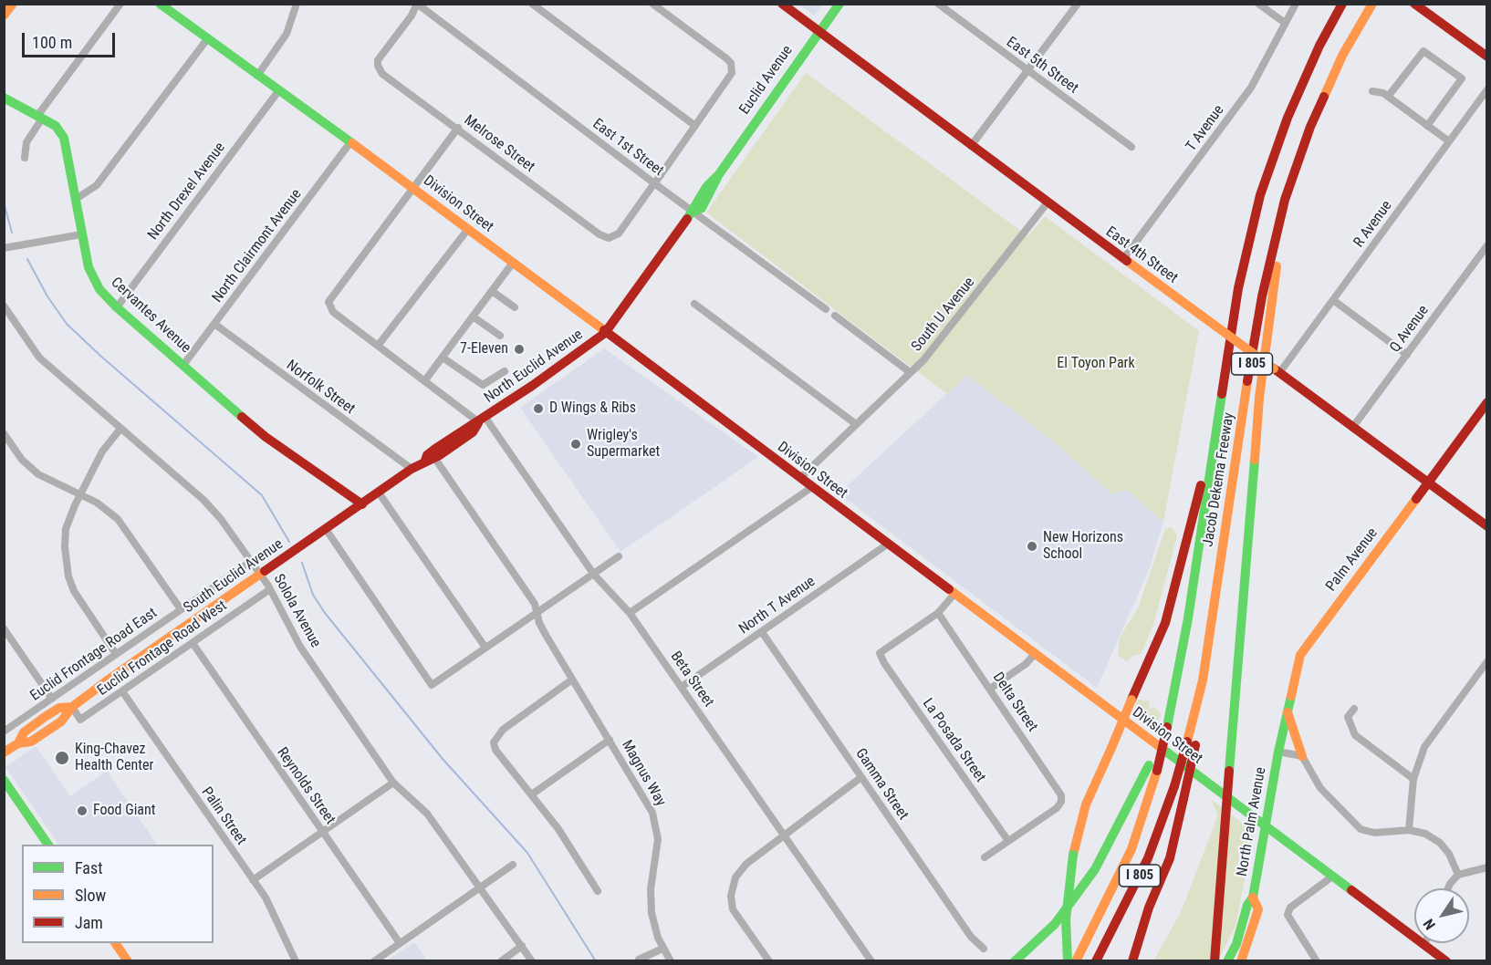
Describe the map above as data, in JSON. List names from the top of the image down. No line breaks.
{"streets":{"main road":["Euclid Avenue","Division Street","East 4th Street","Cervantes Avenue","I 805","North Euclid Avenue","Jacob Dekema Freeway","Palm Avenue","South Euclid Avenue","North Palm Avenue"],"street":["East 5th Street","T Avenue","Melrose Street","East 1st Street","North Drexel Avenue","R Avenue","North Clairmont Avenue","South U Avenue","Q Avenue","Norfolk Street","North T Avenue","Solola Avenue","Euclid Frontage Road West","Euclid Frontage Road East","Beta Street","Delta Street","La Posada Street","Magnus Way","Gamma Street","Reynolds Street","Palin Street"]},"crossings":[["Euclid Avenue","East 1st Street"],["Euclid Avenue","Division Street"],["Euclid Avenue","East 4th Street"],["Euclid Avenue","North Euclid Avenue"],["T Avenue","East 4th Street"],["Melrose Street","East 1st Street"],["North Drexel Avenue","Division Street"],["North Drexel Avenue","Cervantes Avenue"],["Division Street","North Clairmont Avenue"],["Division Street","South U Avenue"],["Division Street","North Euclid Avenue"],["Division Street","North T Avenue"],["Division Street","Beta Street"],["Division Street","North Palm Avenue"],["R Avenue","East 4th Street"],["North Clairmont Avenue","Cervantes Avenue"],["North Clairmont Avenue","Norfolk Street"],["East 4th Street","South U Avenue"],["East 4th Street","Q Avenue"],["East 4th Street","Palm Avenue"],["Cervantes Avenue","South Euclid Avenue"],["I 805","Jacob Dekema Freeway"],["North Euclid Avenue","Norfolk Street"],["North Euclid Avenue","South Euclid Avenue"],["North Euclid Avenue","Beta Street"],["North Euclid Avenue","Magnus Way"],["Norfolk Street","South Euclid Avenue"],["Palm Avenue","North Palm Avenue"],["South Euclid Avenue","Solola Avenue"],["South Euclid Avenue","Euclid Frontage Road West"],["North T Avenue","Beta Street"],["North T Avenue","Gamma Street"],["Solola Avenue","Euclid Frontage Road West"],["Solola Avenue","Euclid Frontage Road East"],["Euclid Frontage Road West","Reynolds Street"],["Euclid Frontage Road West","Palin Street"],["Delta Street","La Posada Street"]],"parks":["El Toyon Park"],"places":["7-Eleven","D Wings & Ribs","Wrigley's Supermarket","New Horizons School","King-Chavez Health Center","Food Giant"],"legend":["Fast","Slow","Jam"],"scale_bar":"100 m","north":"bottom left"}
